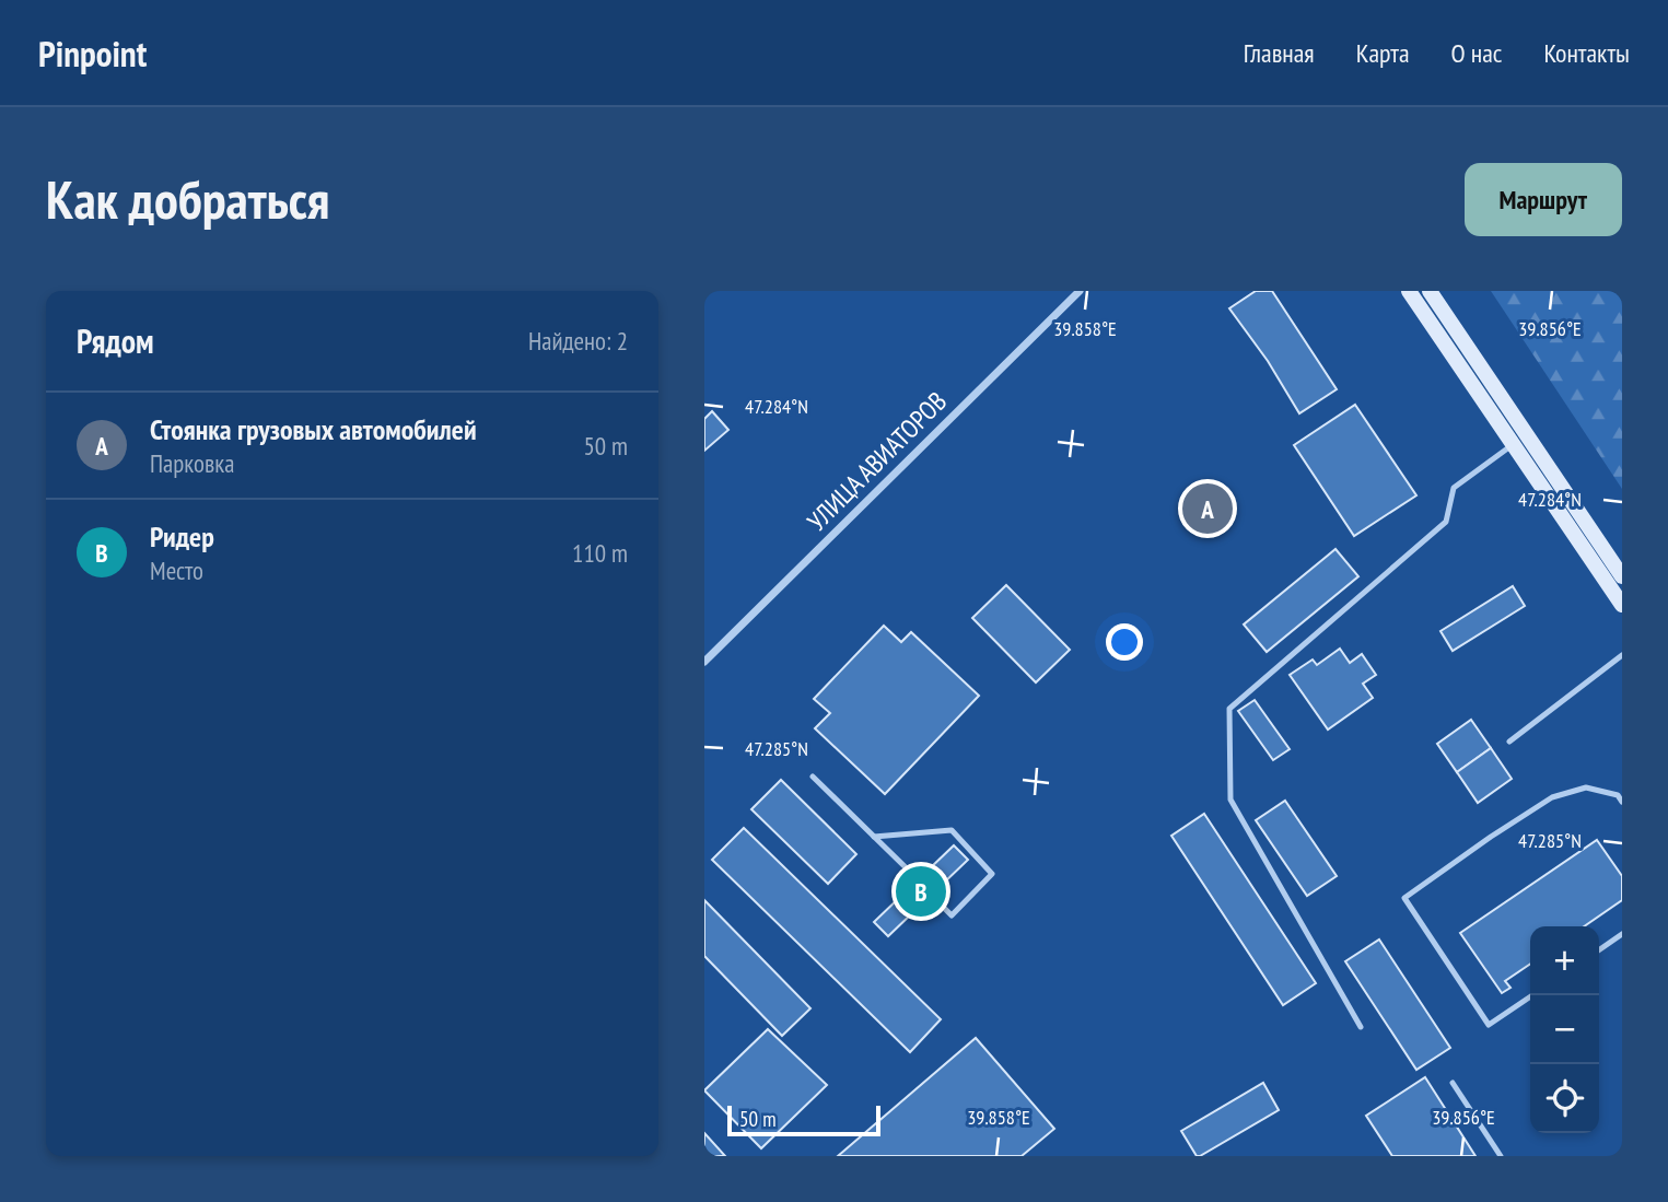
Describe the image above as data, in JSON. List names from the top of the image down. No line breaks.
{"streets":{"street":["УЛИЦА АВИАТОРОВ"]},"scale_bar":"50 m","page":{"header":"Pinpoint","nav":["Главная","Карта","О нас","Контакты"],"buttons":"Маршрут","title":"Как добраться","heading":["Рядом","Найдено: 2"],"list":[{"mark":"A","name":"Стоянка грузовых автомобилей","note":"Парковка","value":"50 m"},{"mark":"B","name":"Ридер","note":"Место","value":"110 m"}],"pins":["A","B"],"map_buttons":["+","−"],"scale":"50 m"},"coordinates":["39.858°E","39.856°E","47.284°N","47.285°N"]}
